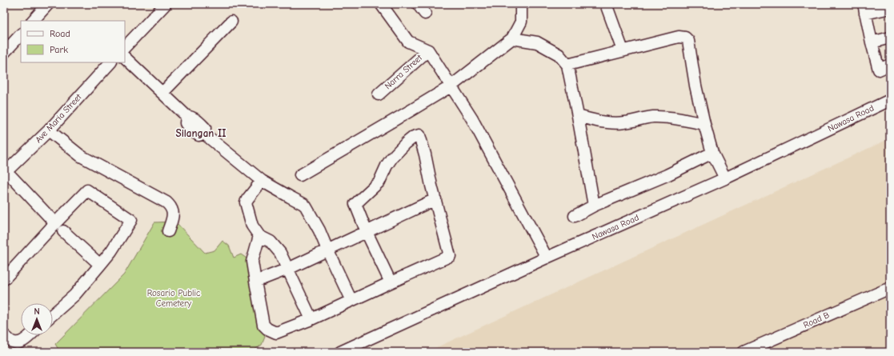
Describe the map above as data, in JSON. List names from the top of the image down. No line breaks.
{"streets":{"street":["Narra Street","Ave Maria Street","Nawasa Road","Road B"]},"districts":["Silangan II"],"parks":["Rosario Public Cemetery"],"legend":["Road","Park"],"north":"top"}
